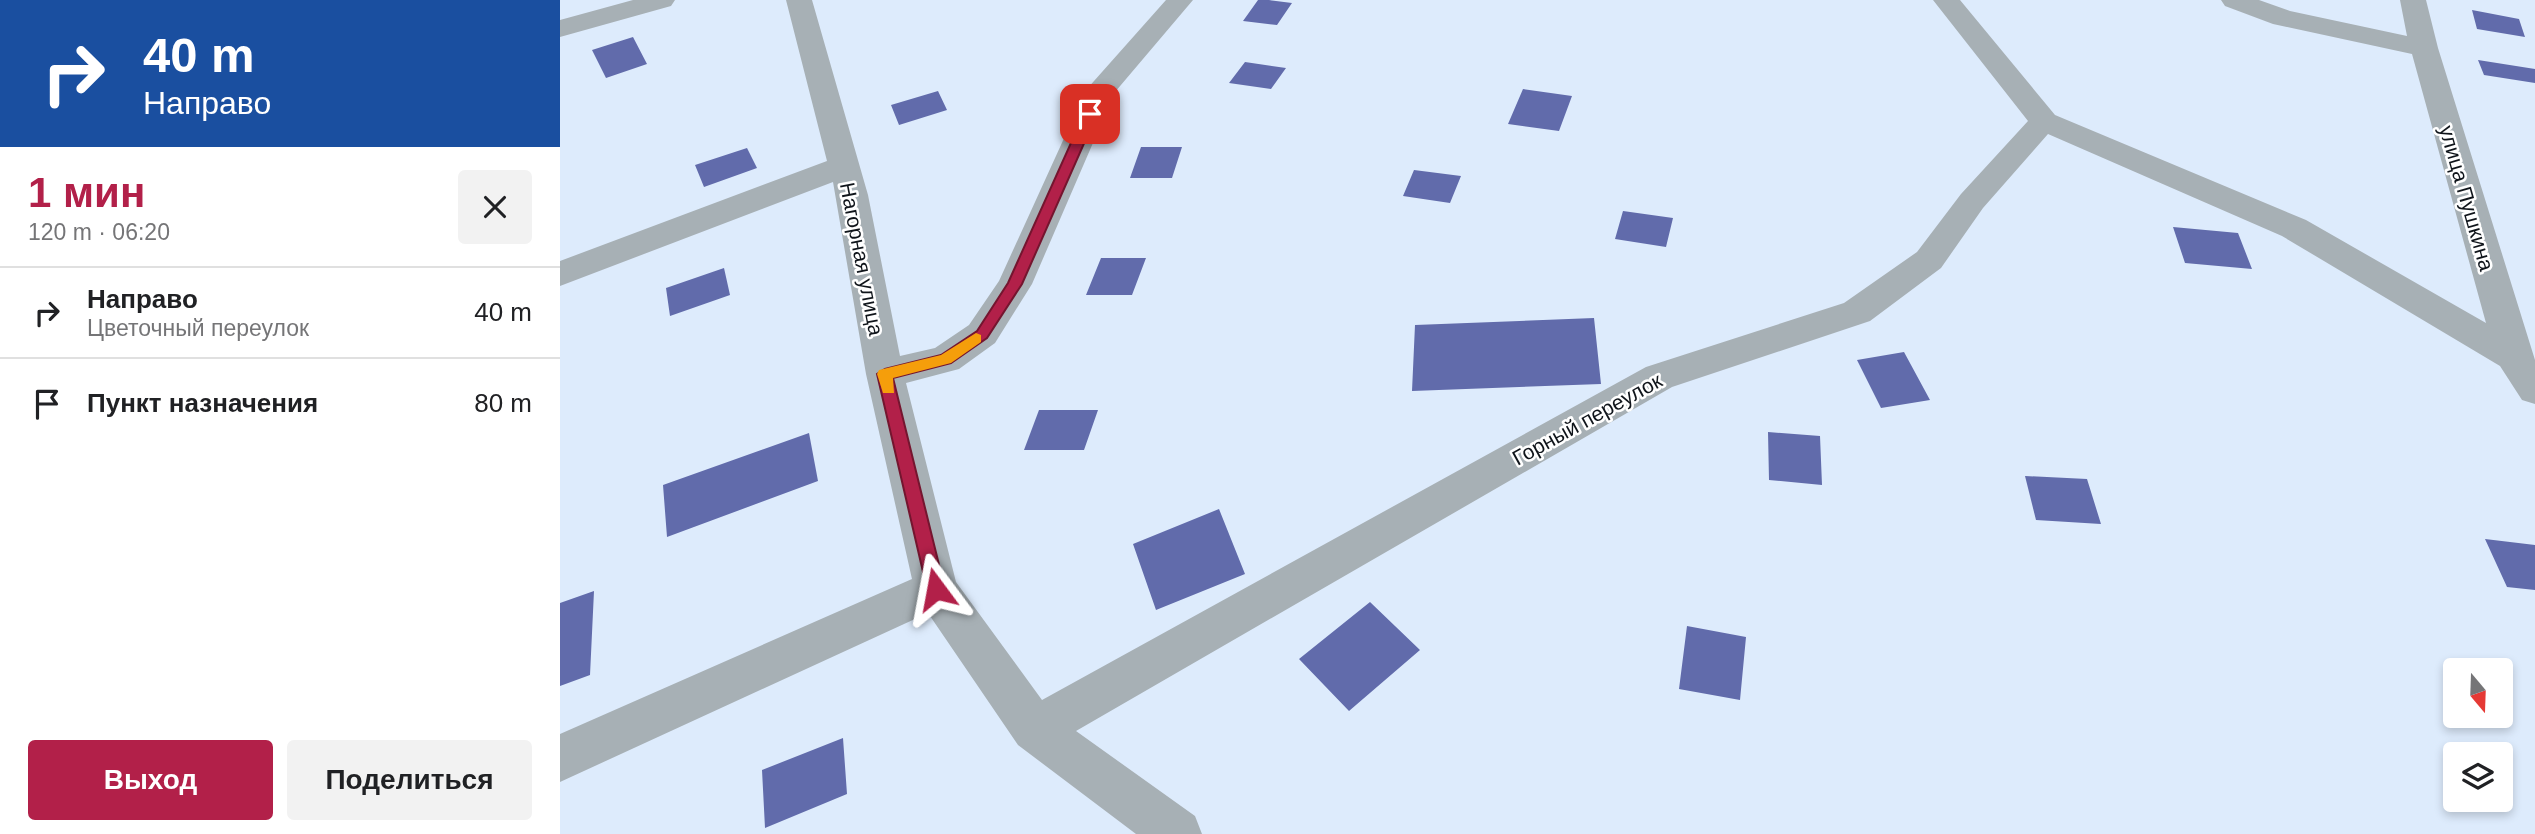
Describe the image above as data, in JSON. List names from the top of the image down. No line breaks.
{"streets":{"street":["улица Пушкина","Нагорная улица","Горный переулок"]},"crossings":[["Нагорная улица","Горный переулок"]],"north":"bottom","page":{"turn":["40 m","Направо"],"heading":["1 мин","120 m · 06:20"],"list":[{"name":"Направо","note":"Цветочный переулок","value":"40 m"},{"name":"Пункт назначения","value":"80 m"}],"buttons":["Выход","Поделиться"]}}
